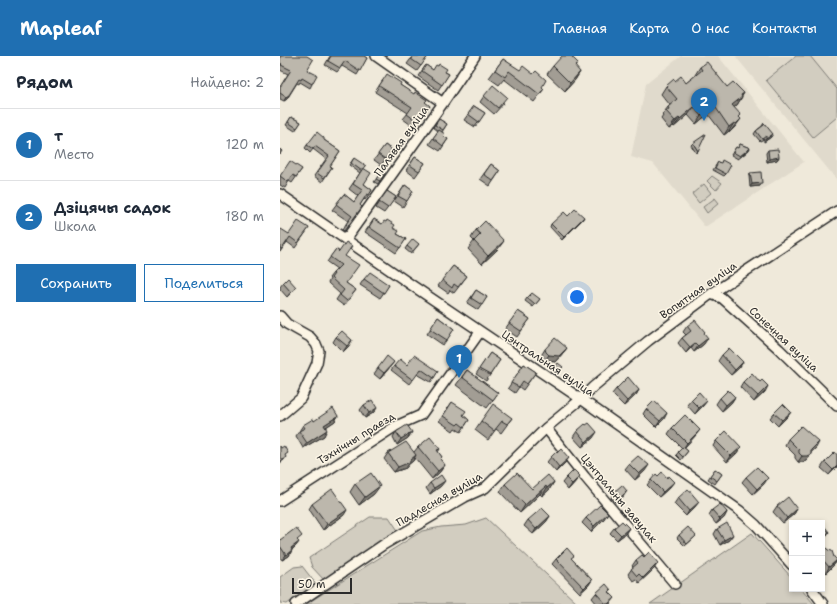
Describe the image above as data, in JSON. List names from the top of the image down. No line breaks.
{"streets":{"street":["Палявая вуліца","Вопытная вуліца","Сонечная вуліца","Цэнтральная вуліца","Тэхнічны праезд","Цэнтральны завулак","Падлесная вуліца"]},"crossings":[["Палявая вуліца","Цэнтральная вуліца"],["Вопытная вуліца","Сонечная вуліца"],["Вопытная вуліца","Цэнтральная вуліца"],["Вопытная вуліца","Падлесная вуліца"],["Цэнтральная вуліца","Тэхнічны праезд"],["Цэнтральная вуліца","Падлесная вуліца"],["Цэнтральны завулак","Падлесная вуліца"]],"scale_bar":"50 m","page":{"header":"Mapleaf","nav":["Главная","Карта","О нас","Контакты"],"heading":["Рядом","Найдено: 2"],"pins":["2","1"],"list":[{"mark":"1","name":"т","note":"Место","value":"120 m"},{"mark":"2","name":"Дзіцячы садок","note":"Школа","value":"180 m"}],"buttons":["Сохранить","Поделиться"],"map_buttons":["+","−"],"scale":"50 m"}}
